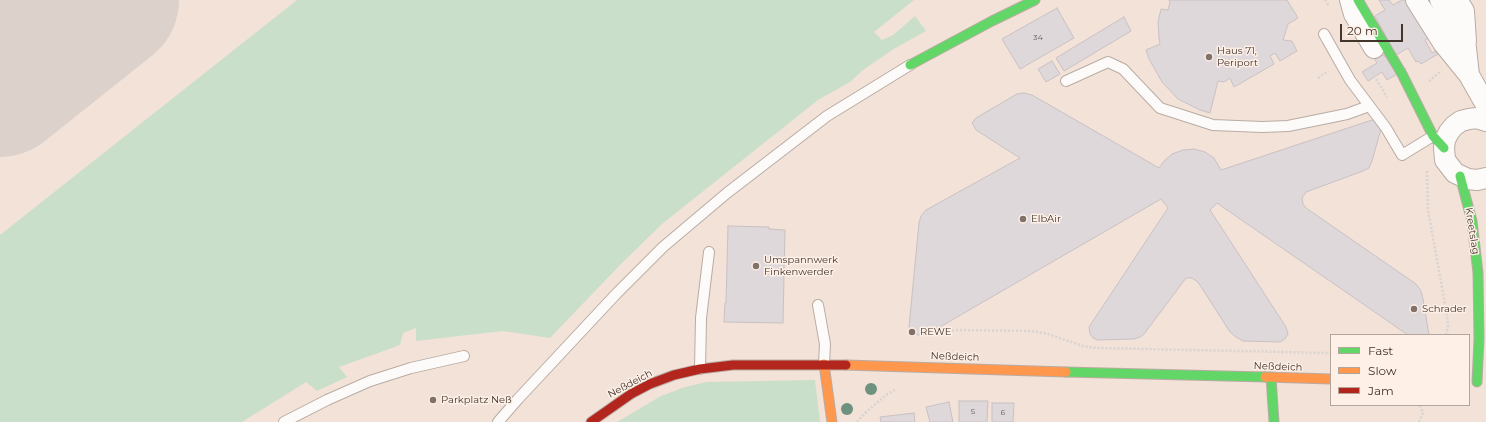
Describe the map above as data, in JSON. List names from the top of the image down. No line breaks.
{"streets":{"street":["Kreetslag","Neßdeich"]},"places":["Haus 71, Periport","ElbAir","Umspannwerk Finkenwerder","Schrader","REWE","Parkplatz Neß"],"house_numbers":["34","5","6"],"legend":["Fast","Slow","Jam"],"scale_bar":"20 m"}
